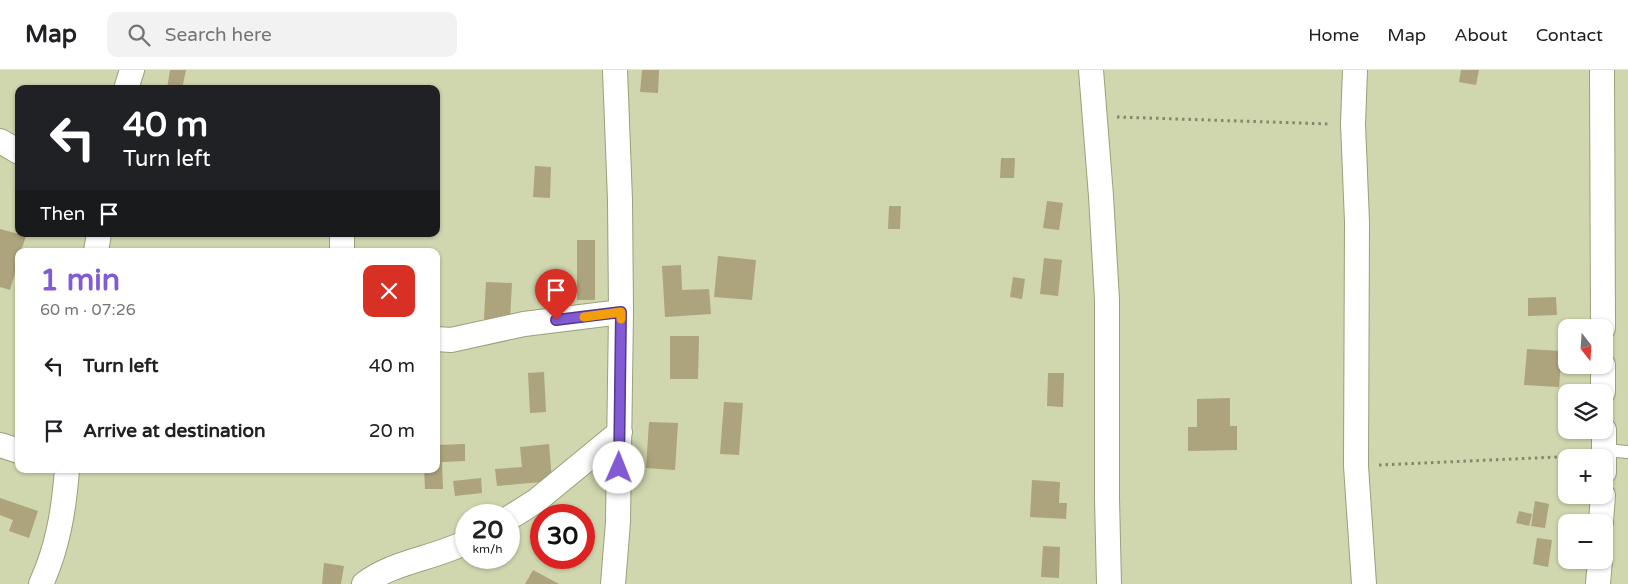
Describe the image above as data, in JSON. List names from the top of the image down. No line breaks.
{"north":"bottom","page":{"header":"Map","search":"Search here","nav":["Home","Map","About","Contact"],"turn":["40 m","Turn left"],"then":"Then","heading":["1 min","60 m · 07:26"],"map_buttons":["+","−"],"list":[{"name":"Turn left","value":"40 m"},{"name":"Arrive at destination","value":"20 m"}],"speed":"20 km/h","limit":"30"}}
